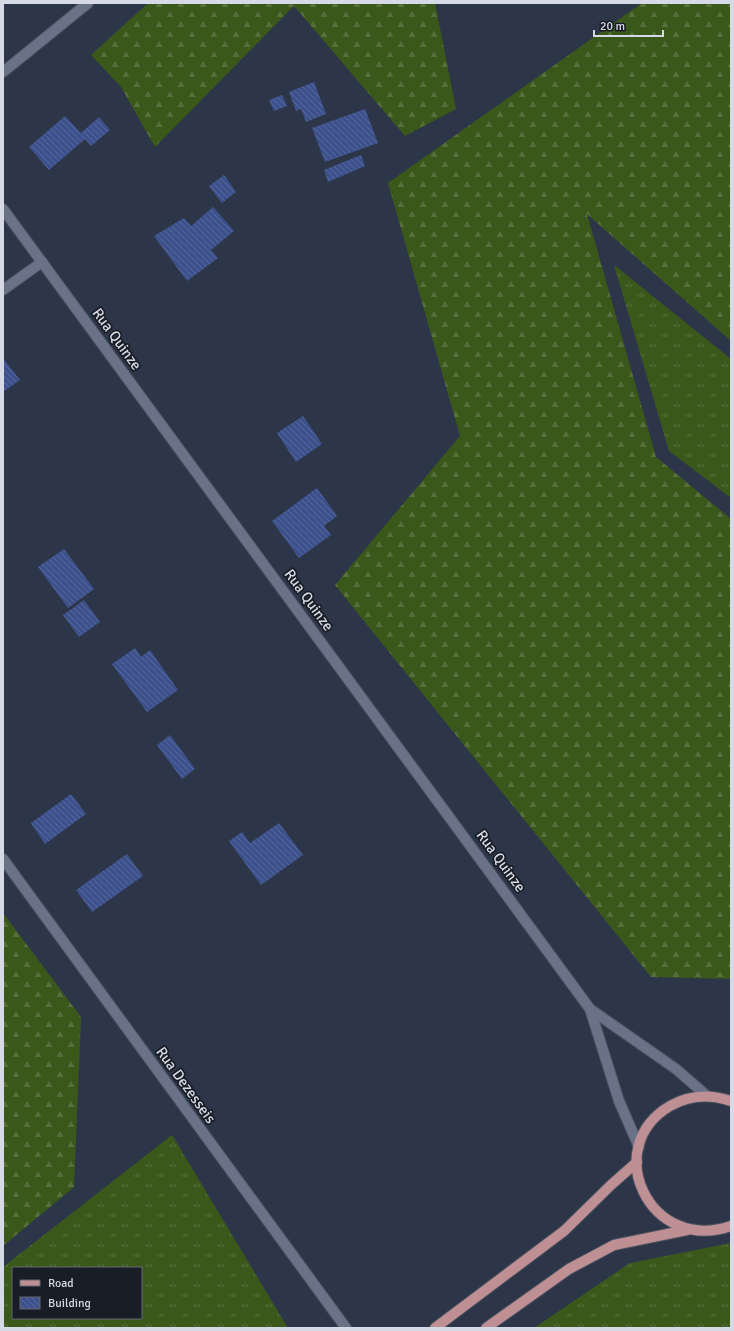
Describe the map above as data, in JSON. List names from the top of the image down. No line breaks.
{"streets":{"street":["Rua Quinze","Rua Dezesseis"]},"legend":["Road","Building"],"scale_bar":"20 m"}
